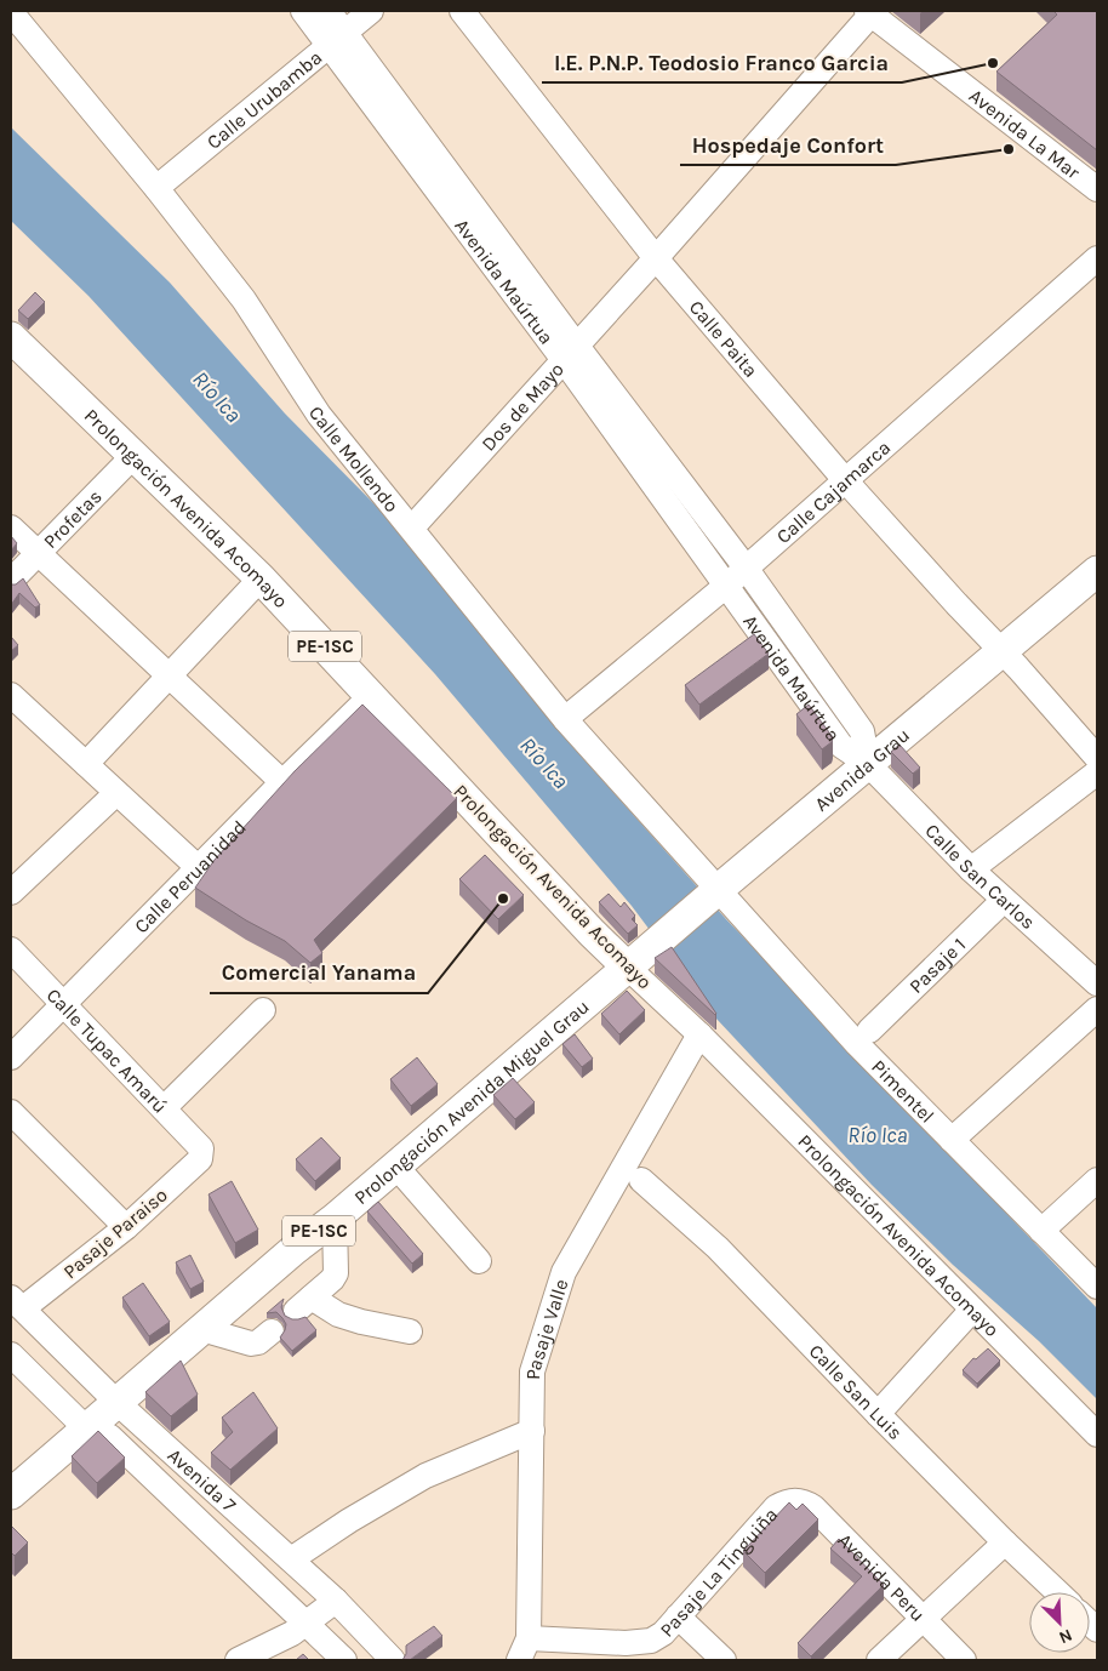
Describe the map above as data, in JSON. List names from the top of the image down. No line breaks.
{"streets":{"main road":["Prolongación Avenida Acomayo","PE-1SC","Avenida Grau","Prolongación Avenida Miguel Grau"],"street":["Calle Urubamba","Avenida La Mar","Avenida Maúrtua","Calle Paita","Dos de Mayo","Calle Mollendo","Calle Cajamarca","Profetas","Calle San Carlos","Calle Peruanidad","Pasaje 1","Calle Tupac Amarú","Pimentel","Pasaje Paraiso","Pasaje Valle","Calle San Luis","Avenida 7","Pasaje La Tinguiña","Avenida Peru"]},"crossings":[["Calle Urubamba","Avenida Maúrtua"],["Calle Urubamba","Calle Mollendo"],["Avenida La Mar","Dos de Mayo"],["Avenida Maúrtua","Dos de Mayo"],["Avenida Maúrtua","Calle Cajamarca"],["Avenida Maúrtua","Avenida Grau"],["Avenida Maúrtua","Calle San Carlos"],["Calle Paita","Dos de Mayo"],["Calle Paita","Calle Cajamarca"],["Calle Paita","Avenida Grau"],["Dos de Mayo","Calle Mollendo"],["Calle Mollendo","Calle Cajamarca"],["Calle Mollendo","Avenida Grau"],["Calle Mollendo","Pimentel"],["Prolongación Avenida Acomayo","Profetas"],["Prolongación Avenida Acomayo","Avenida Grau"],["Prolongación Avenida Acomayo","Calle Peruanidad"],["Prolongación Avenida Acomayo","Prolongación Avenida Miguel Grau"],["Prolongación Avenida Acomayo","Pasaje Valle"],["Avenida Grau","Calle San Carlos"],["Avenida Grau","Pimentel"],["Avenida Grau","Prolongación Avenida Miguel Grau"],["Calle San Carlos","Pasaje 1"],["Calle Peruanidad","Calle Tupac Amarú"],["Calle Tupac Amarú","Pasaje Paraiso"],["Prolongación Avenida Miguel Grau","Avenida 7"],["Pasaje Paraiso","Avenida 7"],["Pasaje Valle","Pasaje La Tinguiña"],["Pasaje La Tinguiña","Avenida Peru"]],"water":["Río Ica"],"places":["I.E. P.N.P. Teodosio Franco Garcia","Hospedaje Confort","Comercial Yanama"],"north":"bottom right"}
